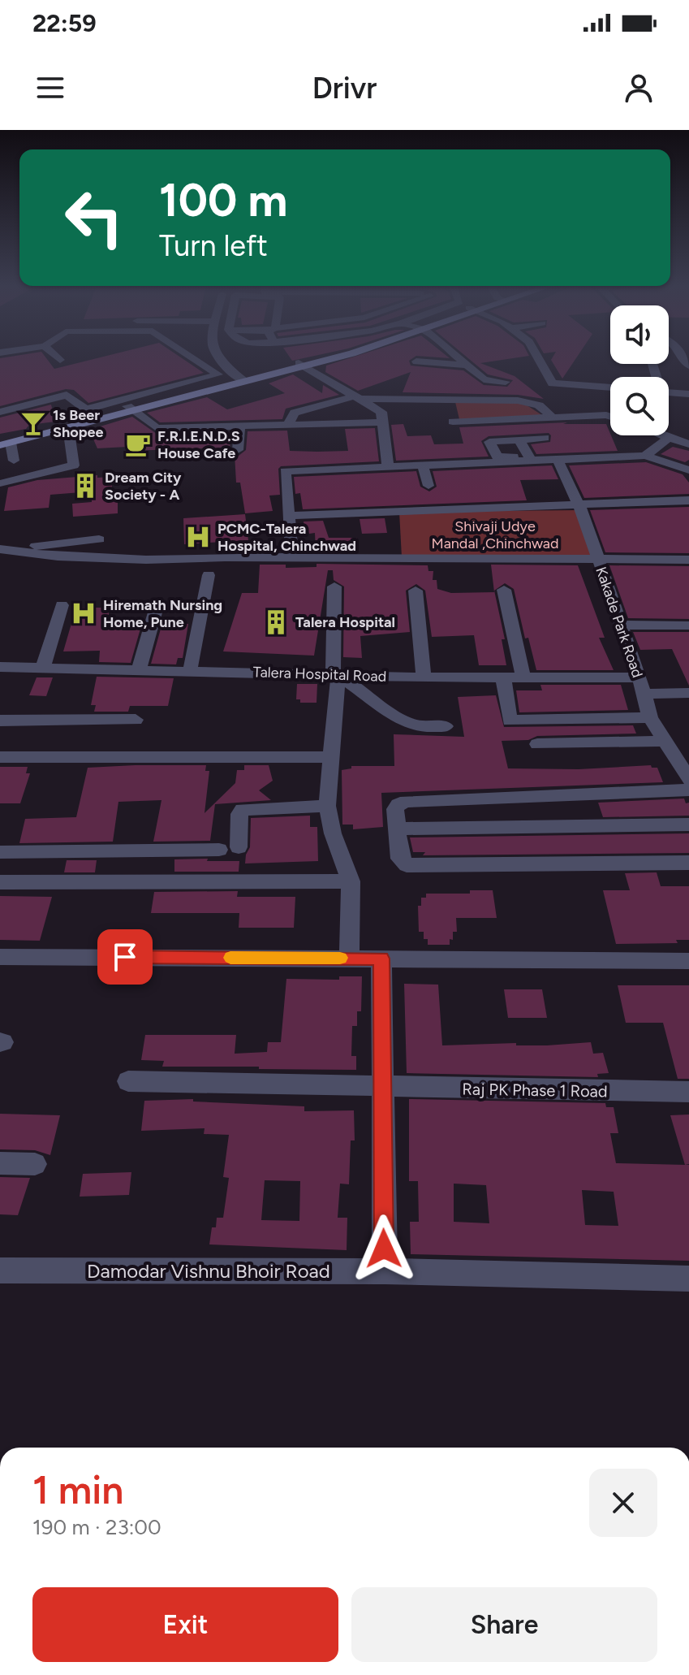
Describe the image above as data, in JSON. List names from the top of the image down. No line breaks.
{"streets":{"street":["Kakade Park Road","Talera Hospital Road","Raj PK Phase 1 Road","Damodar Vishnu Bhoir Road"]},"crossings":[["Kakade Park Road","Talera Hospital Road"]],"parks":["Shivaji Udye Mandal ,Chinchwad"],"places":{"bar":["1s Beer Shopee"],"cafe":["F.R.I.E.N.D.S House Cafe"],"building":["Dream City Society - A","Talera Hospital"],"hospital":["PCMC-Talera Hospital, Chinchwad","Hiremath Nursing Home, Pune"]},"page":{"status":"22:59","header":"Drivr","turn":["100 m","Turn left"],"heading":["1 min","190 m · 23:00"],"buttons":["Exit","Share"]}}
